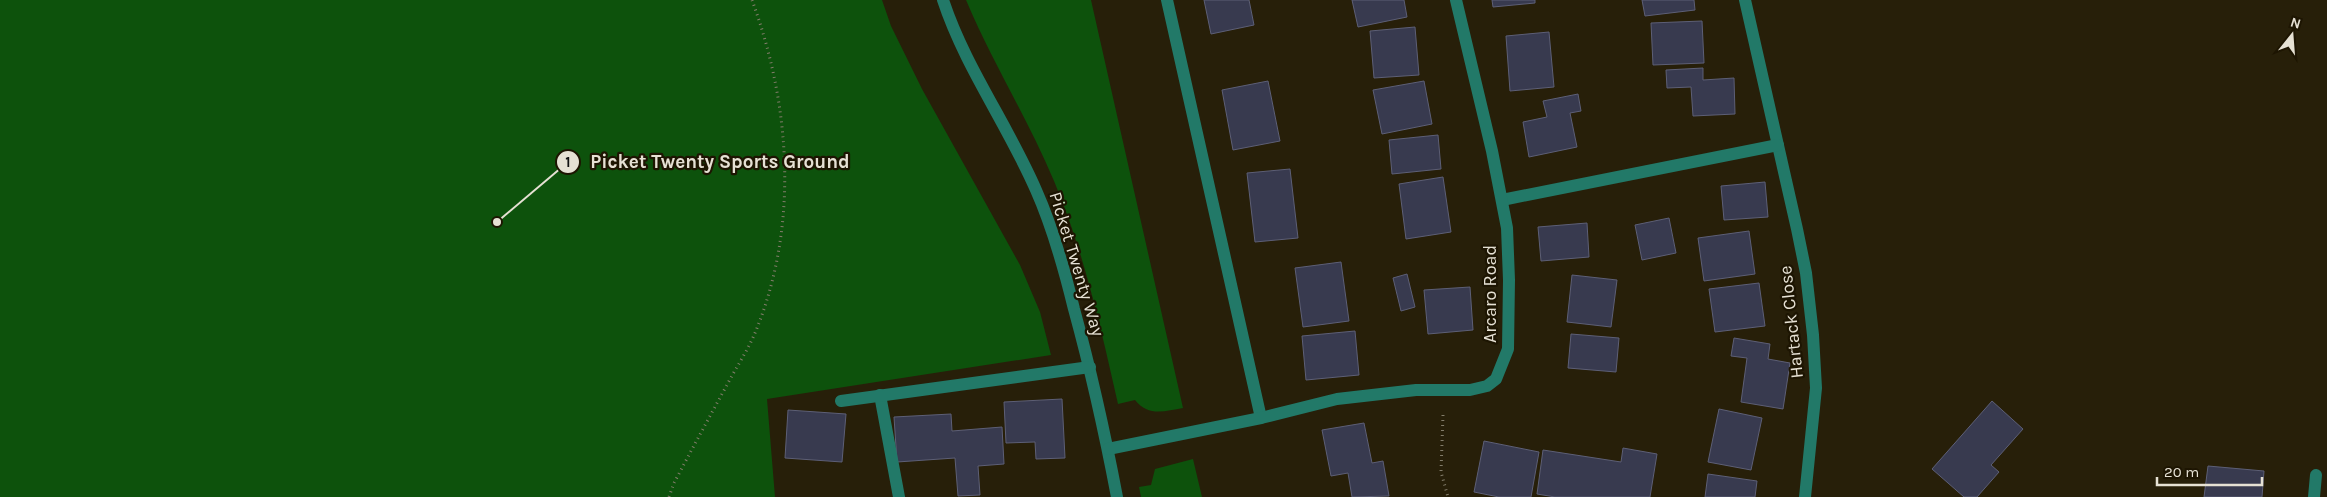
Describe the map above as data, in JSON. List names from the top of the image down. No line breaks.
{"streets":{"street":["Picket Twenty Way","Arcaro Road","Hartack Close"]},"crossings":[["Picket Twenty Way","Arcaro Road"]],"places":["Picket Twenty Sports Ground"],"scale_bar":"20 m","north":"top"}
